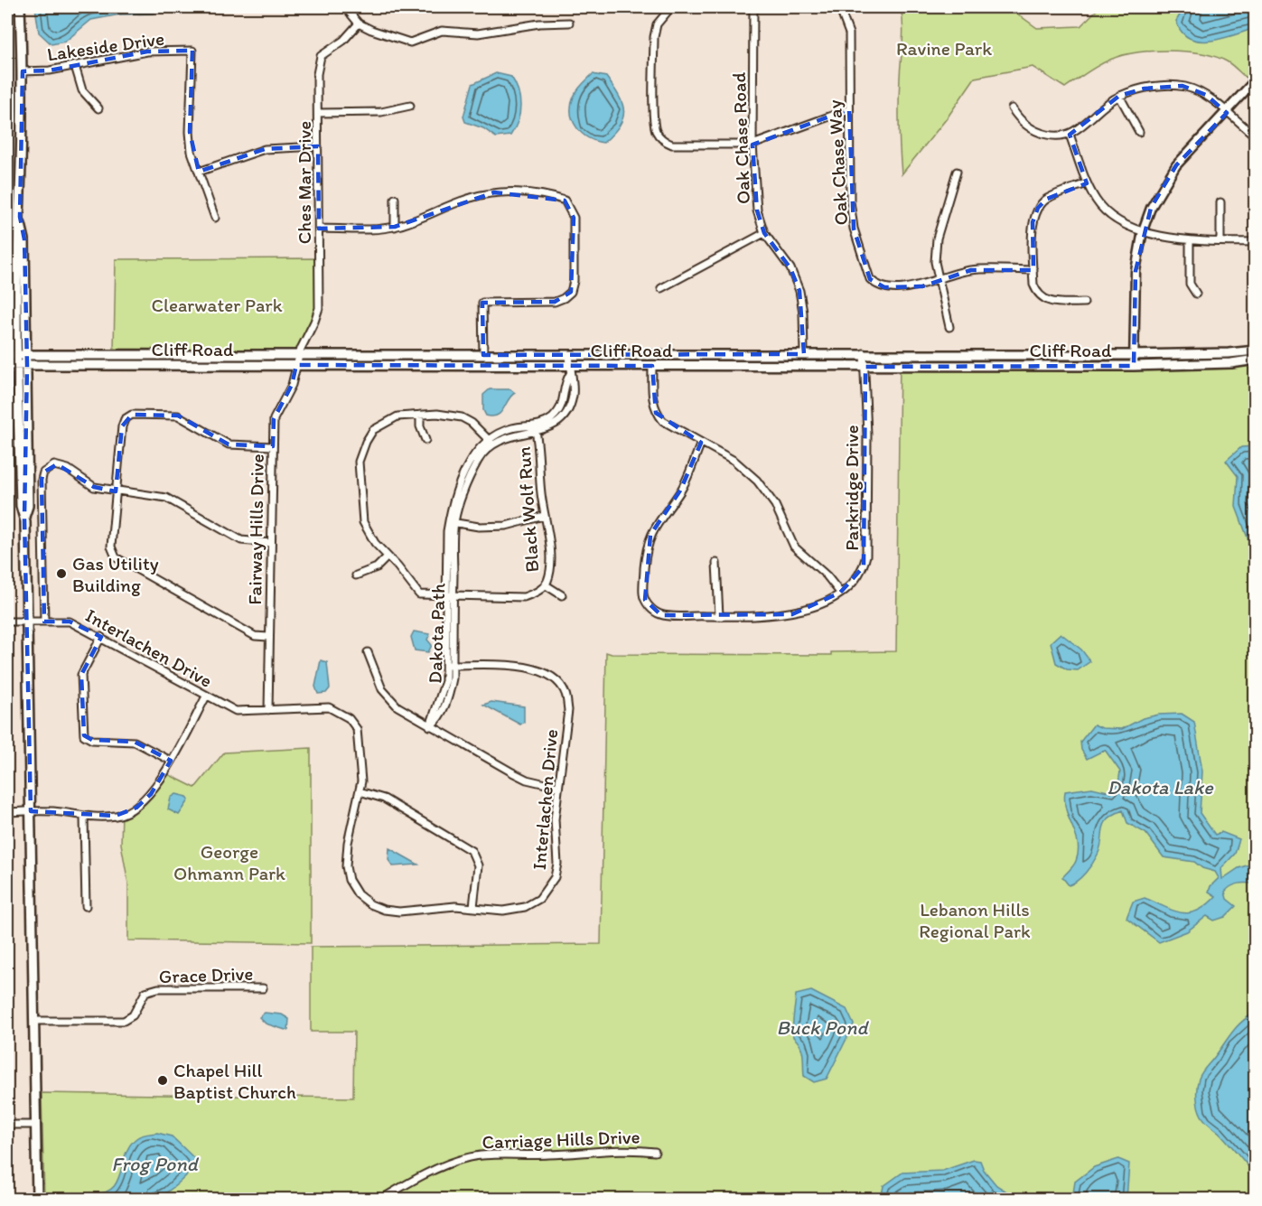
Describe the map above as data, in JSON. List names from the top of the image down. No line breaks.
{"streets":{"main road":["Cliff Road"],"street":["Lakeside Drive","Oak Chase Road","Oak Chase Way","Ches Mar Drive","Parkridge Drive","Black Wolf Run","Fairway Hills Drive","Dakota Path","Interlachen Drive","Grace Drive","Carriage Hills Drive"]},"crossings":[["Oak Chase Road","Cliff Road"],["Ches Mar Drive","Cliff Road"],["Ches Mar Drive","Fairway Hills Drive"],["Cliff Road","Parkridge Drive"],["Cliff Road","Fairway Hills Drive"],["Cliff Road","Dakota Path"],["Black Wolf Run","Dakota Path"],["Fairway Hills Drive","Interlachen Drive"],["Dakota Path","Interlachen Drive"]],"water":["Dakota Lake","Buck Pond","Frog Pond"],"parks":["Ravine Park","Clearwater Park","George Ohmann Park","Lebanon Hills Regional Park"],"places":["Gas Utility Building","Chapel Hill Baptist Church"]}
